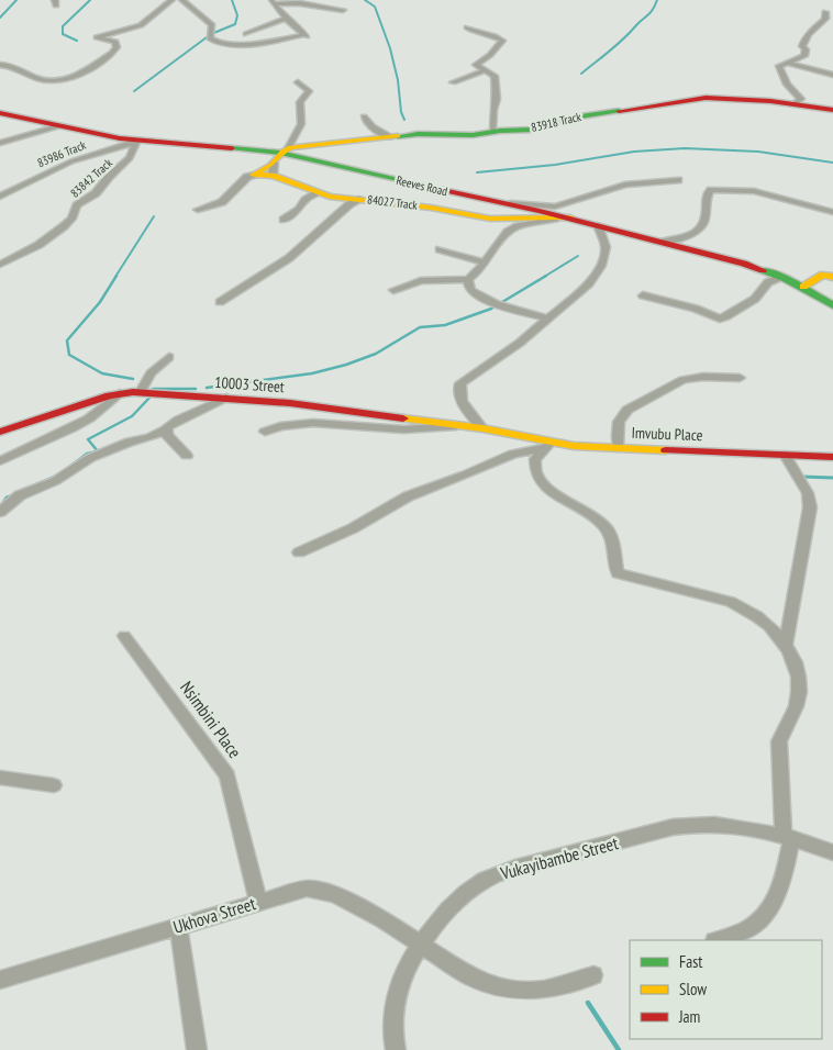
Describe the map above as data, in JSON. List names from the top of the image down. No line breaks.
{"streets":{"street":["83918 Track","83986 Track","83842 Track","Reeves Road","84027 Track","10003 Street","Imvubu Place","Nsimbini Place","Vukayibambe Street","Ukhova Street"]},"crossings":[["83918 Track","Reeves Road"],["83986 Track","83842 Track"],["83986 Track","Reeves Road"],["83842 Track","Reeves Road"],["Reeves Road","84027 Track"],["10003 Street","Imvubu Place"],["Nsimbini Place","Ukhova Street"],["Vukayibambe Street","Ukhova Street"]],"legend":["Fast","Slow","Jam"]}
